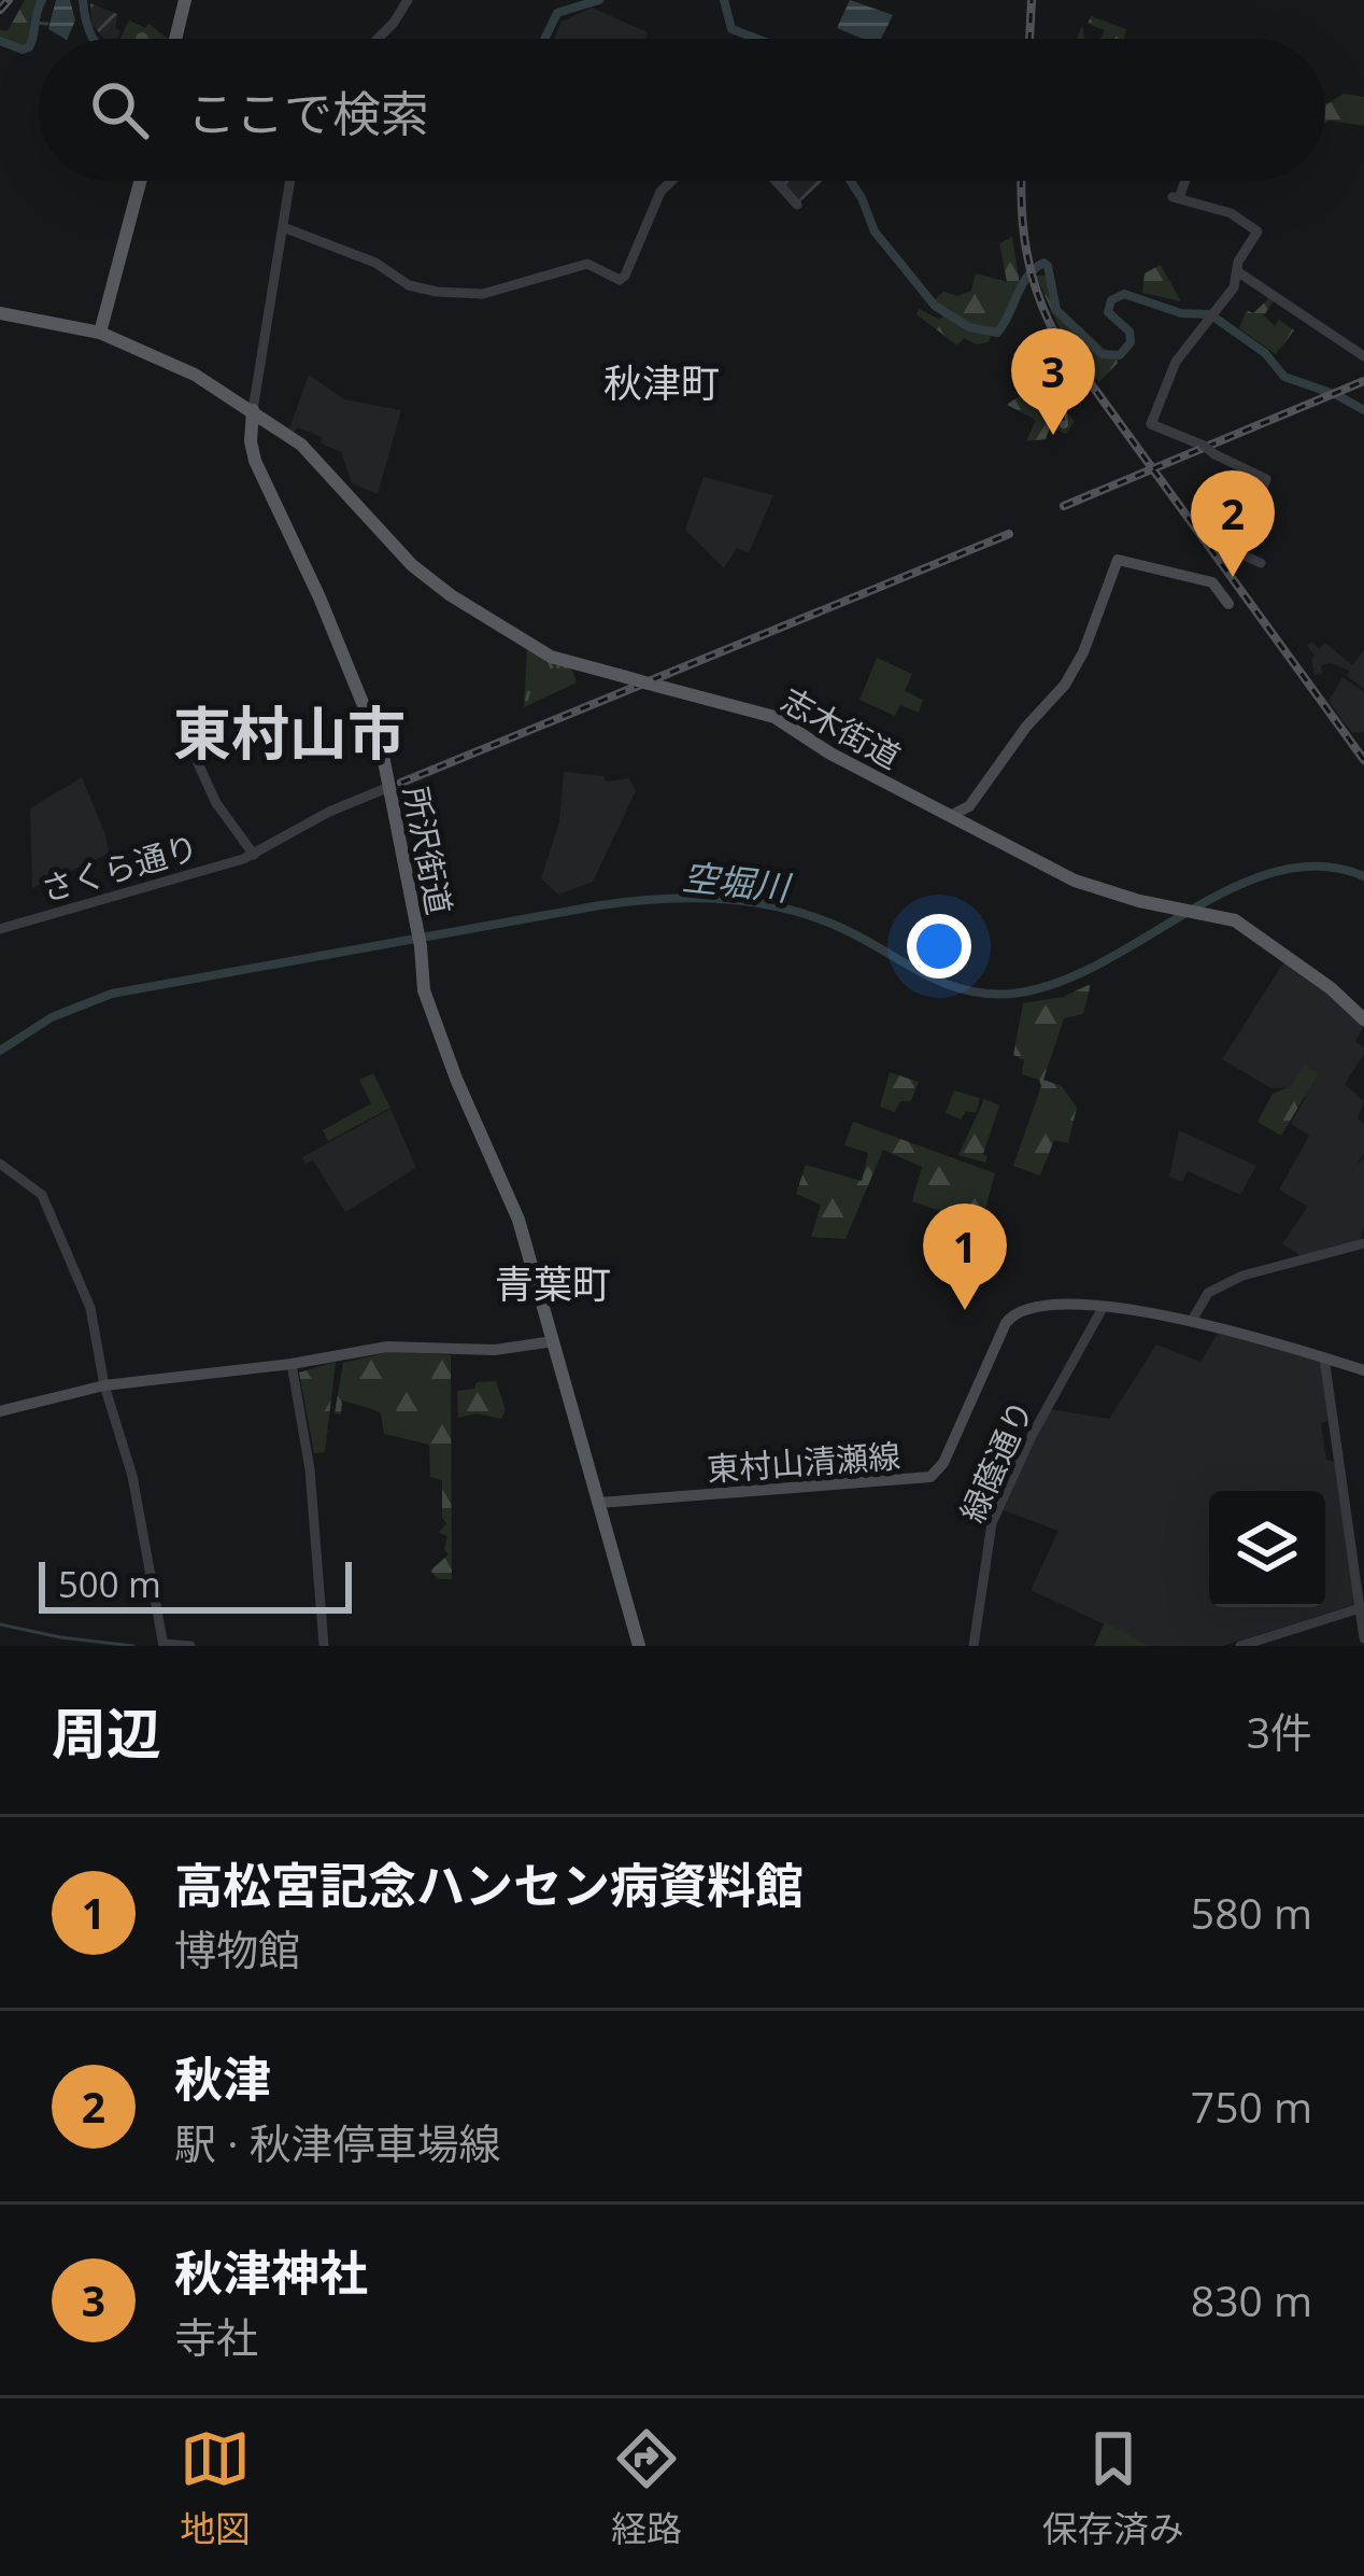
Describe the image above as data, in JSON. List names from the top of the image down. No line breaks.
{"streets":{"main road":["志木街道","所沢街道","東村山清瀬線"],"street":["さくら通り","緑蔭通り"]},"crossings":[["志木街道","所沢街道"],["所沢街道","さくら通り"],["所沢街道","東村山清瀬線"],["緑蔭通り","東村山清瀬線"]],"districts":["秋津町","東村山市","青葉町"],"water":["空堀川"],"scale_bar":"500 m","page":{"search":"ここで検索","pins":["3","2","1"],"scale":"500 m","heading":["周辺","3件"],"list":[{"mark":"1","name":"高松宮記念ハンセン病資料館","note":"博物館","value":"580 m"},{"mark":"2","name":"秋津","note":"駅 · 秋津停車場線","value":"750 m"},{"mark":"3","name":"秋津神社","note":"寺社","value":"830 m"}],"nav":["地図","経路","保存済み"]}}
